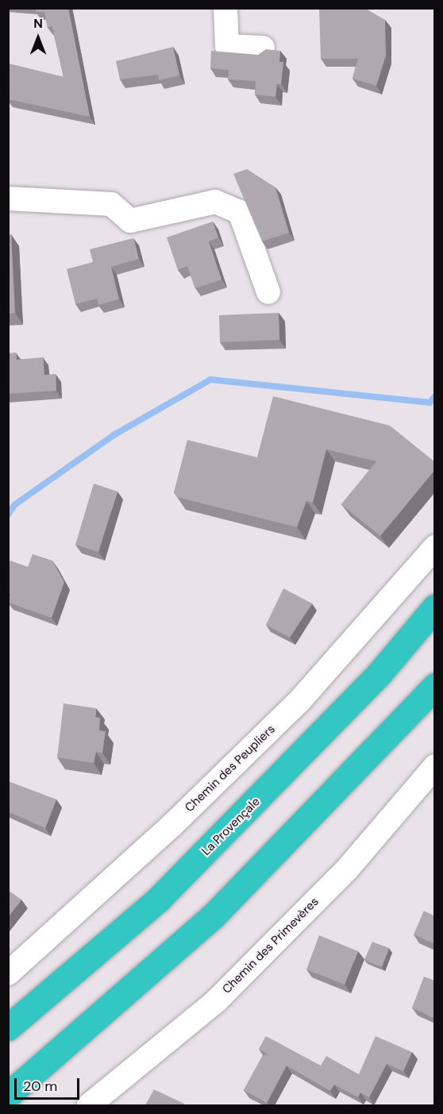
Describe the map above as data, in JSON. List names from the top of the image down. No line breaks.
{"streets":{"highway":["La Provençale"],"street":["Chemin des Peupliers","Chemin des Primevères"]},"scale_bar":"20 m","north":"top"}
